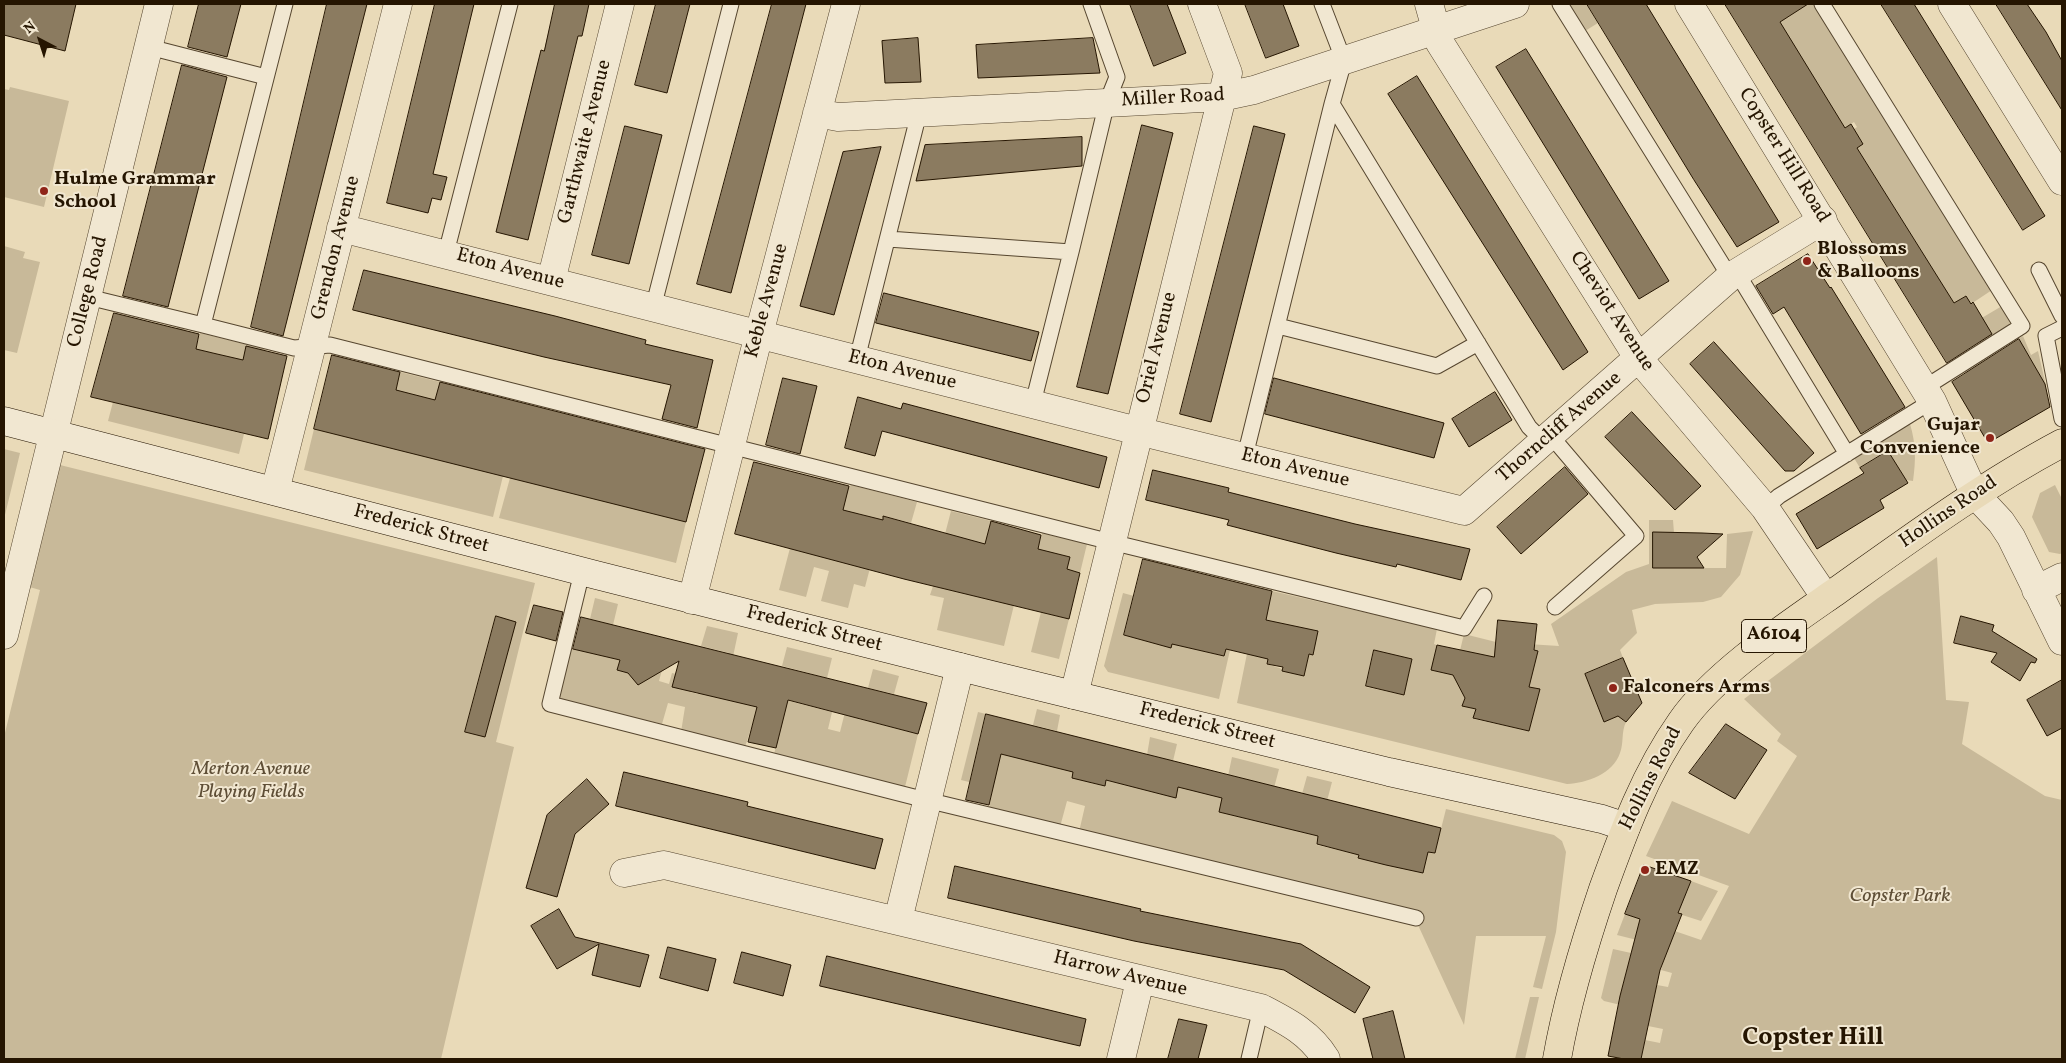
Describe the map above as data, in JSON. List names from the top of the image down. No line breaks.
{"streets":{"main road":["Hollins Road","A6104"],"street":["Miller Road","Garthwaite Avenue","Copster Hill Road","Grendon Avenue","Eton Avenue","College Road","Keble Avenue","Cheviot Avenue","Oriel Avenue","Thorncliff Avenue","Frederick Street","Harrow Avenue"]},"crossings":[["Miller Road","Keble Avenue"],["Miller Road","Cheviot Avenue"],["Miller Road","Oriel Avenue"],["Garthwaite Avenue","Eton Avenue"],["Copster Hill Road","Thorncliff Avenue"],["Copster Hill Road","Hollins Road"],["Grendon Avenue","Eton Avenue"],["Grendon Avenue","Frederick Street"],["Eton Avenue","Keble Avenue"],["Eton Avenue","Oriel Avenue"],["Eton Avenue","Thorncliff Avenue"],["College Road","Frederick Street"],["Keble Avenue","Frederick Street"],["Cheviot Avenue","Thorncliff Avenue"],["Cheviot Avenue","Hollins Road"],["Oriel Avenue","Frederick Street"],["Hollins Road","Frederick Street"]],"districts":["Copster Hill"],"parks":["Merton Avenue Playing Fields","Copster Park"],"places":["Hulme Grammar School","Blossoms & Balloons","Gujar Convenience","Falconers Arms","EMZ"],"north":"top left"}
